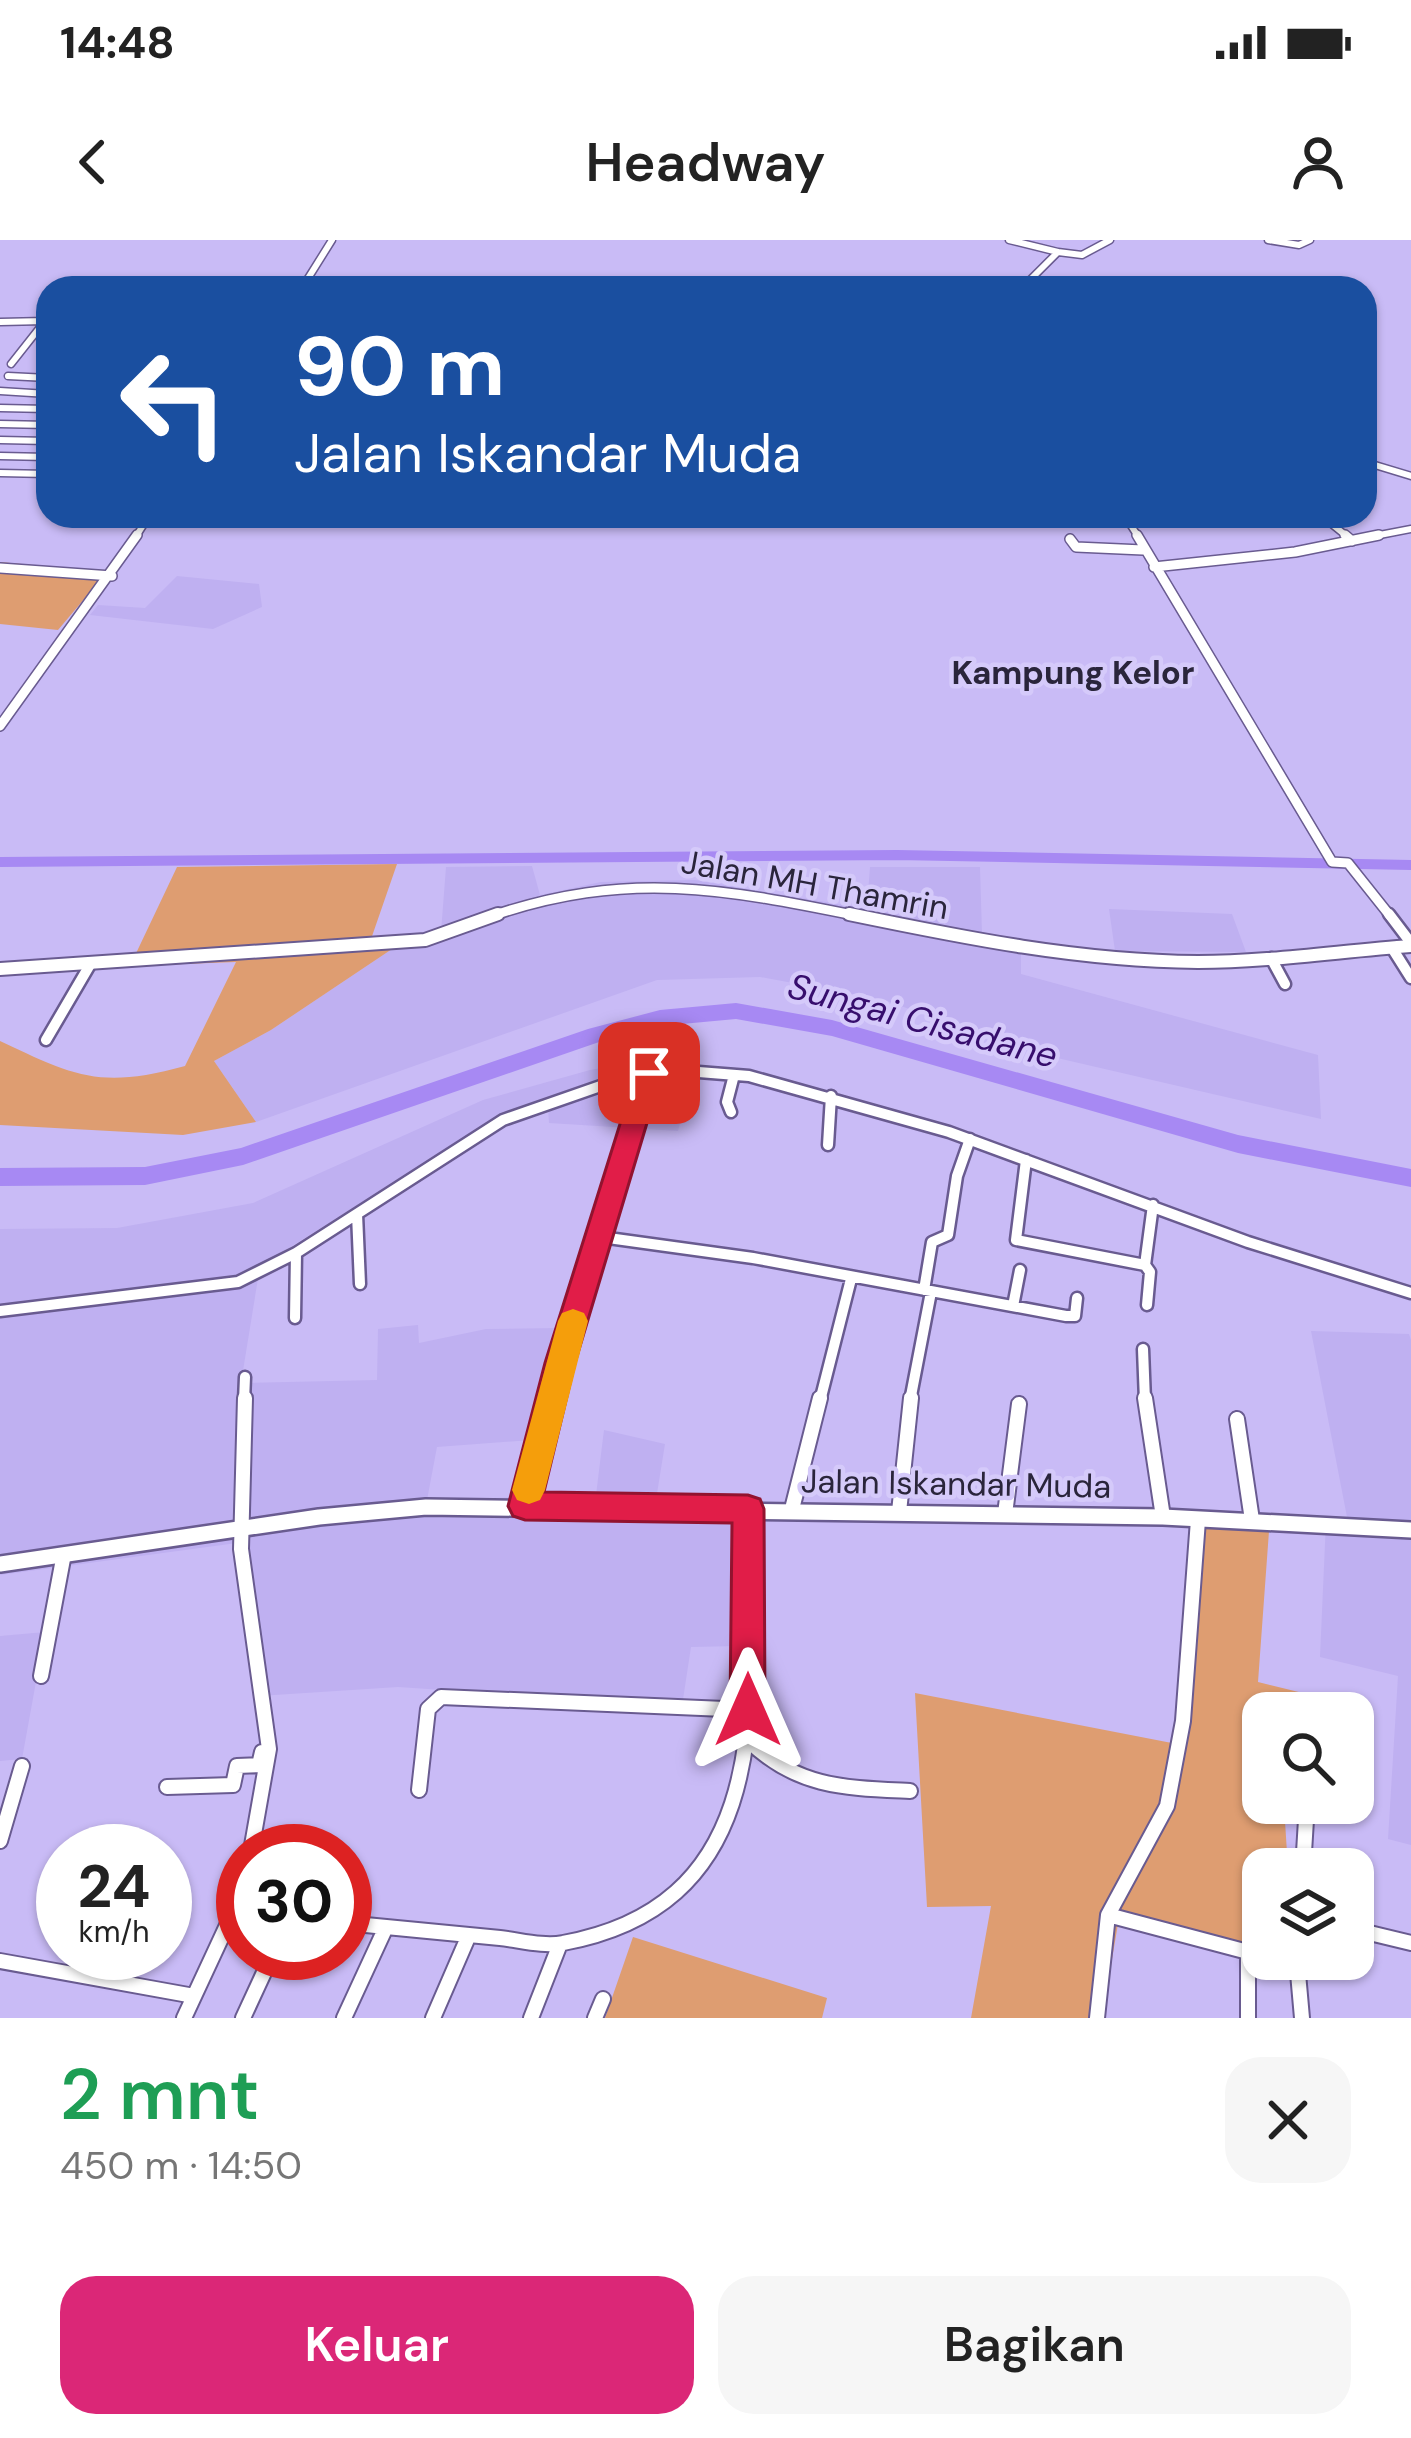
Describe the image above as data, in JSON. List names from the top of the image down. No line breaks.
{"streets":{"street":["Jalan MH Thamrin","Jalan Iskandar Muda"]},"districts":["Kampung Kelor"],"water":["Sungai Cisadane"],"page":{"status":"14:48","header":"Headway","turn":["90 m","Jalan Iskandar Muda"],"speed":"24 km/h","limit":"30","heading":["2 mnt","450 m · 14:50"],"buttons":["Keluar","Bagikan"]}}
